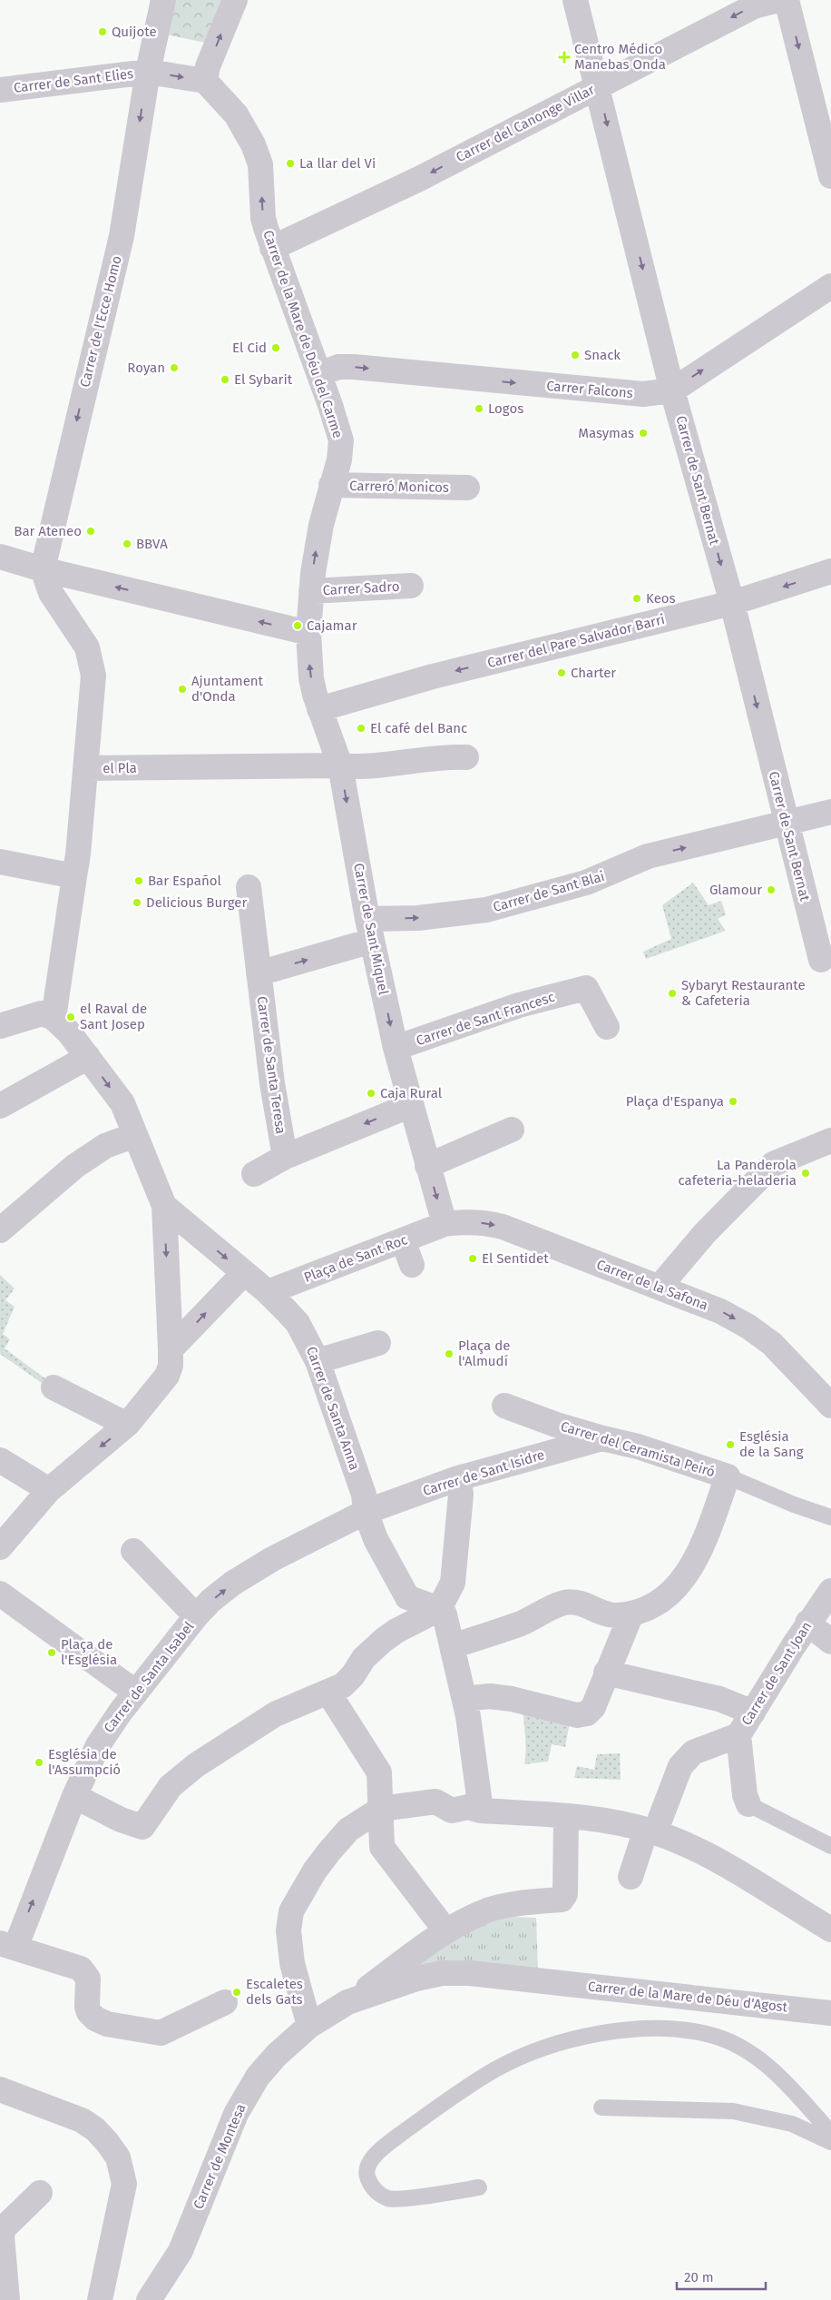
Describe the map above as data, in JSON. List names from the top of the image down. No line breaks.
{"streets":{"street":["Carrer de Sant Elies","Carrer del Canonge Villar","Carrer de l'Ecce Homo","Carrer de la Mare de Déu del Carme","Carrer Falcons","Carrer de Sant Bernat","Carreró Monicos","Carrer Sadro","Carrer del Pare Salvador Barri","el Pla","Carrer de Sant Blai","Carrer de Sant Miquel","Carrer de Sant Francesc","Carrer de Santa Teresa","Plaça de Sant Roc","Carrer de la Safona","Carrer de Santa Anna","Carrer del Ceramista Peiró","Carrer de Sant Isidre","Carrer de Sant Joan","Carrer de Santa Isabel","Carrer de la Mare de Déu d'Agost","Carrer de Montesa"]},"crossings":[["Carrer de Sant Elies","Carrer de l'Ecce Homo"],["Carrer del Canonge Villar","Carrer de la Mare de Déu del Carme"],["Carrer del Canonge Villar","Carrer de Sant Bernat"],["Carrer de l'Ecce Homo","el Pla"],["Carrer de la Mare de Déu del Carme","Carrer Falcons"],["Carrer de la Mare de Déu del Carme","Carreró Monicos"],["Carrer de la Mare de Déu del Carme","Carrer Sadro"],["Carrer de la Mare de Déu del Carme","Carrer de Sant Miquel"],["Carrer Falcons","Carrer de Sant Bernat"],["Carrer de Sant Bernat","Carrer del Pare Salvador Barri"],["Carrer de Sant Bernat","Carrer de Sant Blai"],["Carrer del Pare Salvador Barri","Carrer de Sant Miquel"],["el Pla","Carrer de Sant Miquel"],["Carrer de Sant Blai","Carrer de Sant Miquel"],["Carrer de Sant Miquel","Carrer de Sant Francesc"],["Carrer de Sant Miquel","Carrer de Santa Teresa"],["Carrer de Sant Miquel","Plaça de Sant Roc"],["Carrer de Sant Miquel","Carrer de la Safona"],["Plaça de Sant Roc","Carrer de la Safona"],["Plaça de Sant Roc","Carrer de Santa Anna"],["Carrer de Santa Anna","Carrer de Sant Isidre"],["Carrer de Santa Anna","Carrer de Santa Isabel"],["Carrer del Ceramista Peiró","Carrer de Sant Isidre"],["Carrer de Sant Isidre","Carrer de Santa Isabel"],["Carrer de la Mare de Déu d'Agost","Carrer de Montesa"]],"one_way":["Carrer del Canonge Villar","Carrer de l'Ecce Homo","Carrer de la Mare de Déu del Carme","Carrer Falcons","Carrer de Sant Bernat","Carrer del Pare Salvador Barri","Carrer de Sant Blai","Carrer de la Safona"],"places":{"other":["Quijote","La llar del Vi","El Cid","Snack","Royan","El Sybarit","Logos","Masymas","Bar Ateneo","BBVA","Keos","Cajamar","Charter","Ajuntament d'Onda","El café del Banc","Bar Español","Glamour","Delicious Burger","Sybaryt Restaurante & Cafeteria","el Raval de Sant Josep","Caja Rural","Plaça d'Espanya","La Panderola cafeteria-heladeria","El Sentidet","Plaça de l'Almudí","Església de la Sang","Plaça de l'Església","Església de l'Assumpció","Escaletes dels Gats"],"health":["Centro Médico Manebas Onda"]},"scale_bar":"20 m"}
